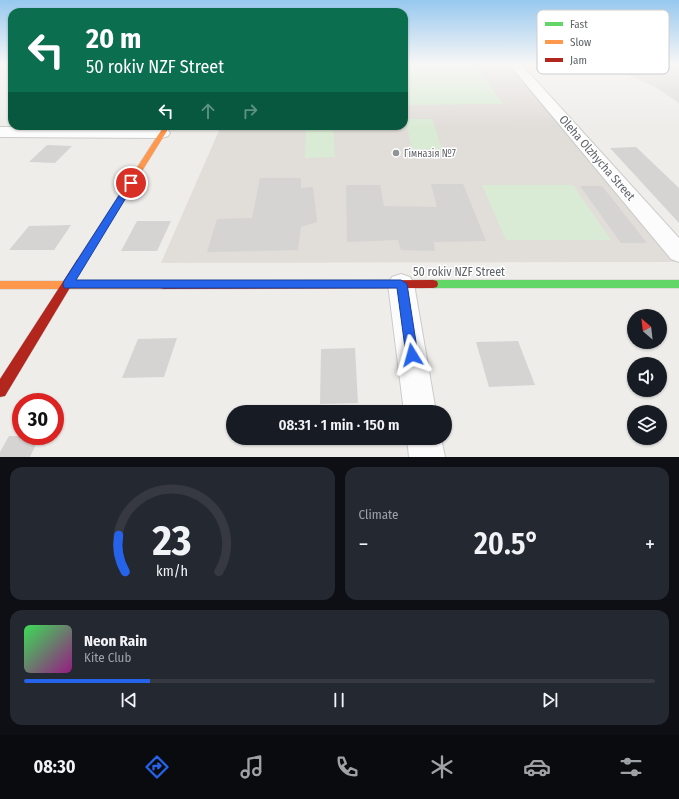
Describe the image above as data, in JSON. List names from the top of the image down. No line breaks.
{"streets":{"street":["Oleha Olzhycha Street","50 rokiv NZF Street"]},"places":["Гімназія №7"],"legend":["Fast","Slow","Jam"],"north":"top left","page":{"turn":["20 m","50 rokiv NZF Street"],"limit":"30","trip":"08:31 · 1 min · 150 m","tile":"Climate","heat":["−","20.5°","+"],"song":["Neon Rain","Kite Club"],"tabs":"08:30","gauge":["23","km/h"]}}
